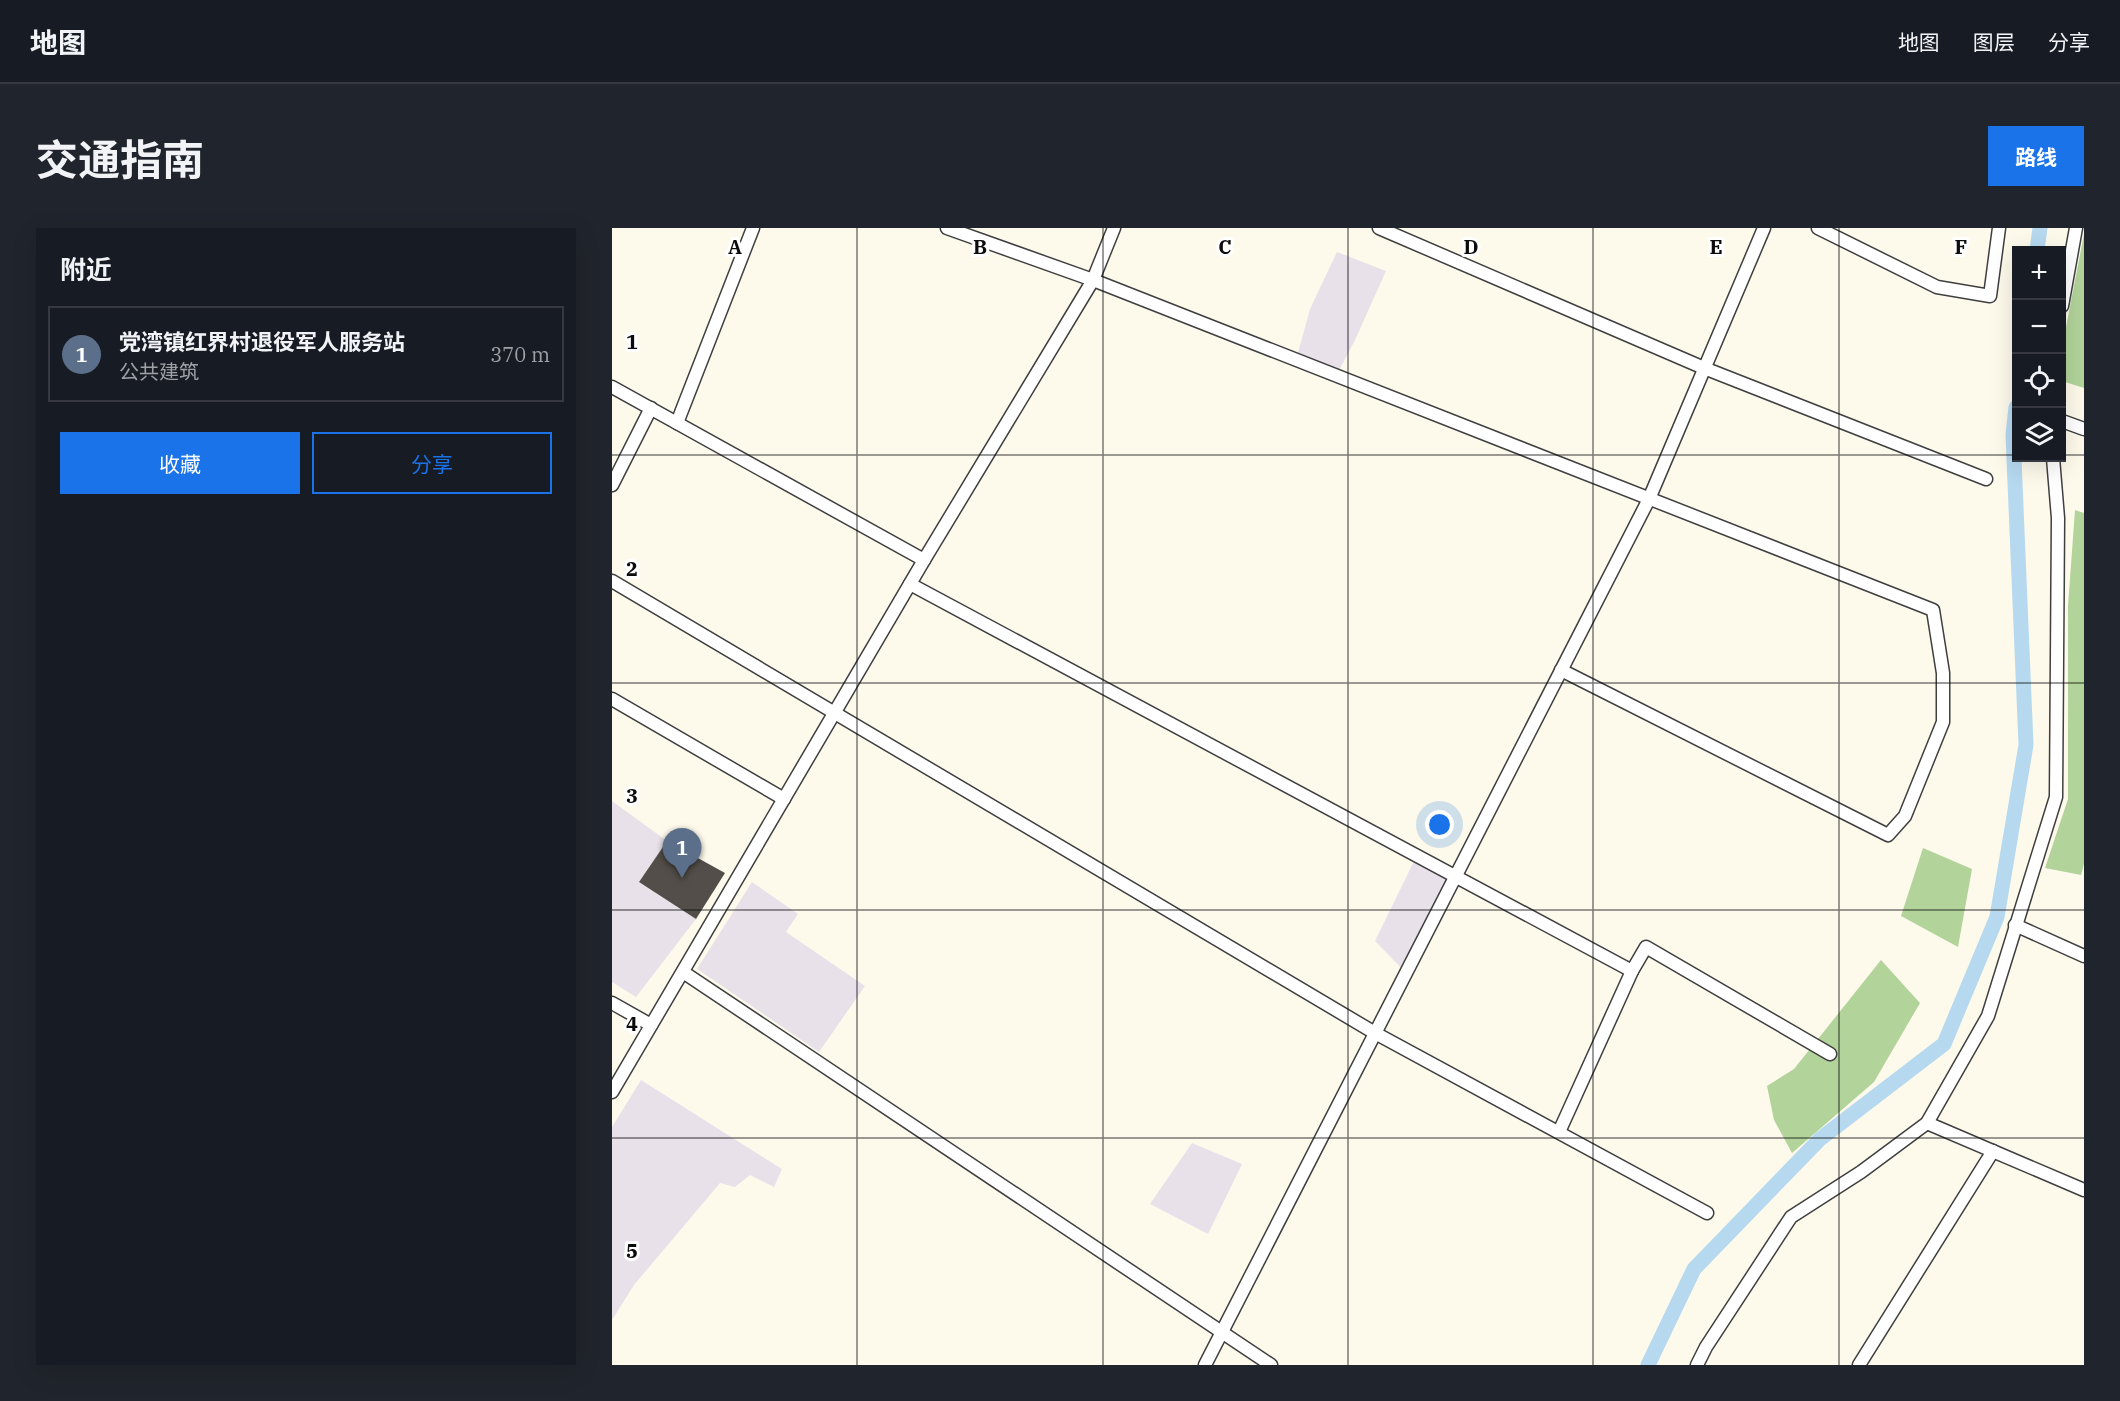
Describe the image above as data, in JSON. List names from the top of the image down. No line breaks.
{"page":{"header":"地图","nav":["地图","图层","分享"],"title":"交通指南","buttons":["路线",["收藏","分享"]],"heading":"附近","map_buttons":["+","−"],"list":[{"mark":"1","name":"党湾镇红界村退役军人服务站","note":"公共建筑","value":"370 m"}],"pins":"1"},"grid":{"columns":["A","B","C","D","E","F"],"rows":["1","2","3","4","5"]}}
